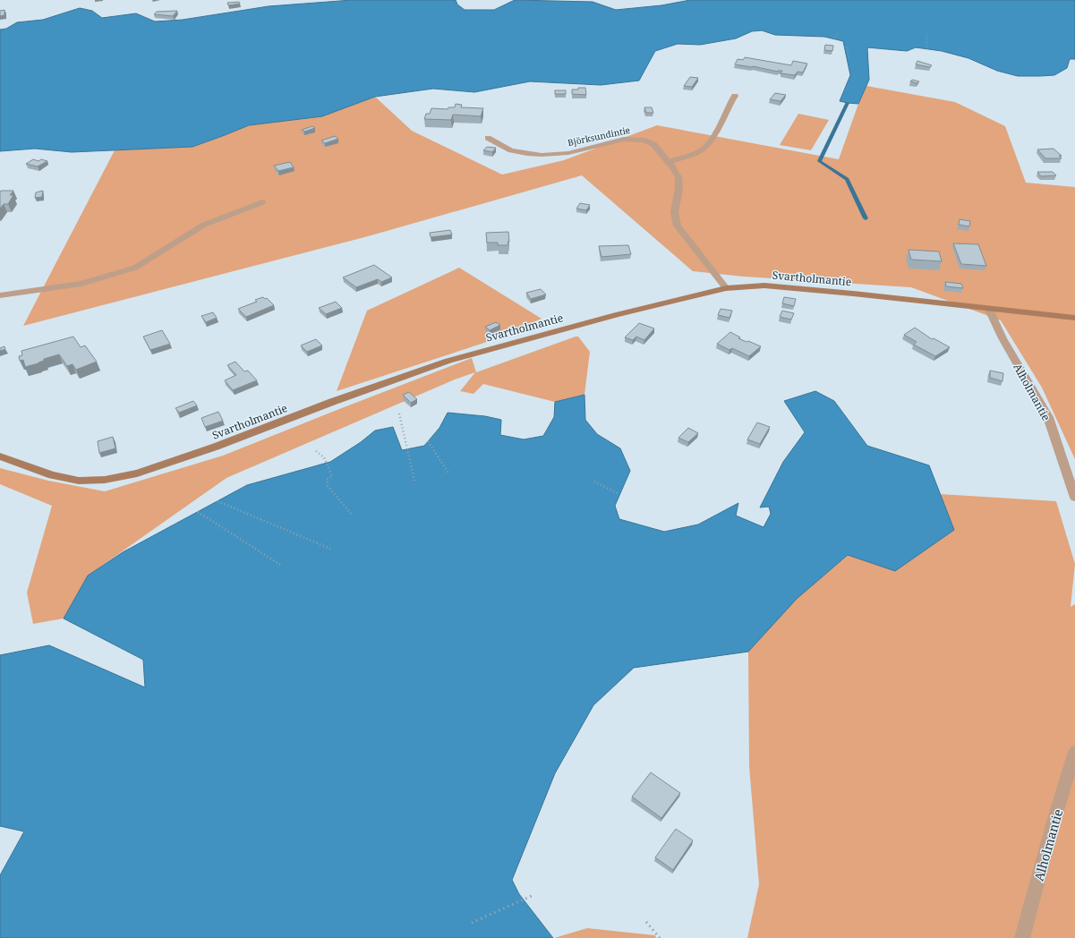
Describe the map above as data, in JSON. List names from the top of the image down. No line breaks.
{"streets":{"street":["Björksundintie","Svartholmantie","Alholmantie"]},"crossings":[["Björksundintie","Svartholmantie"],["Svartholmantie","Alholmantie"]]}
